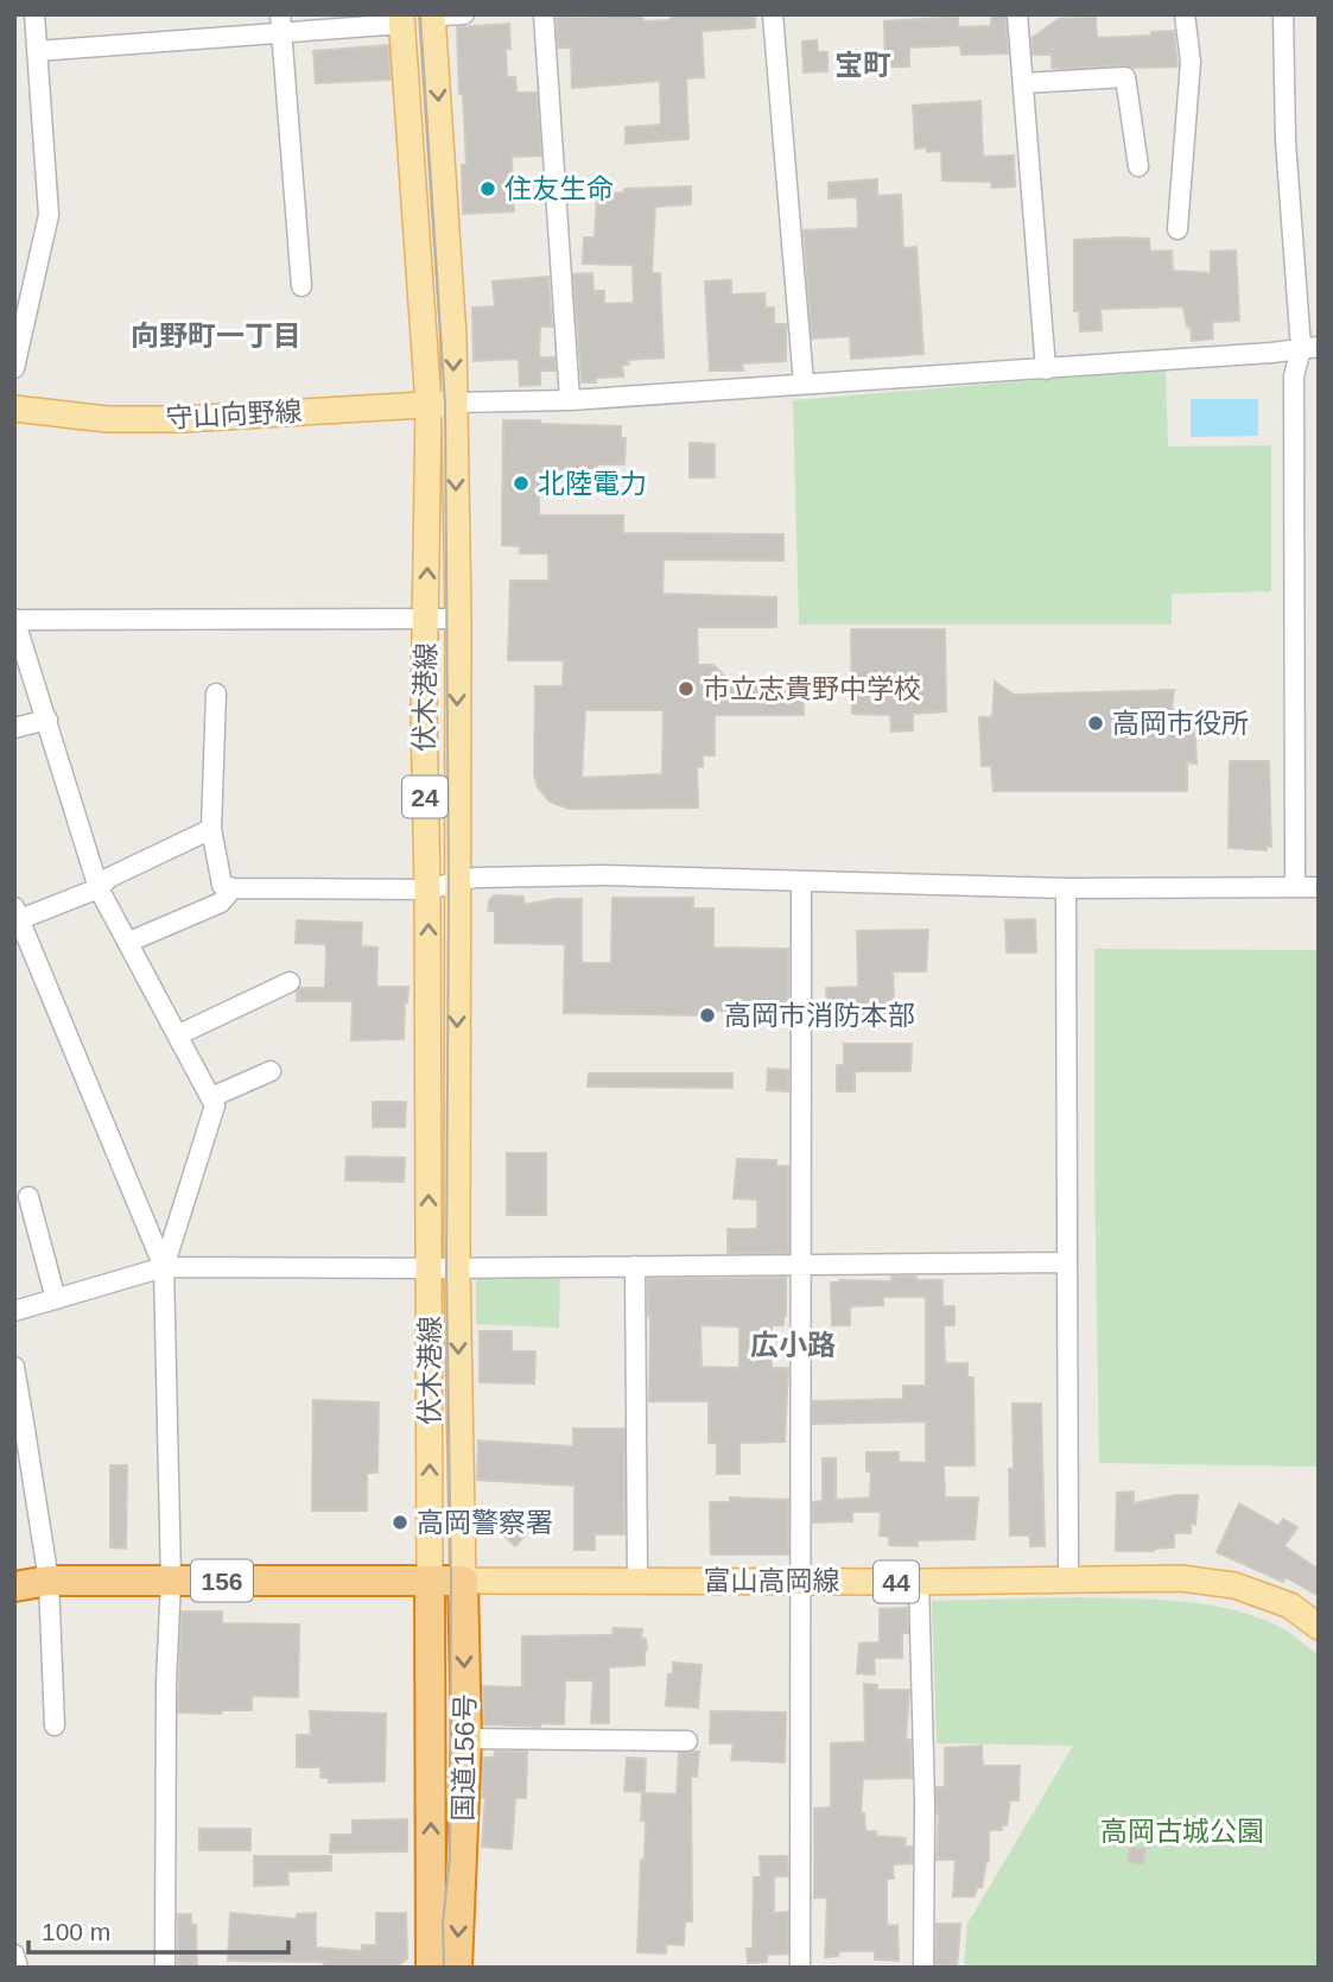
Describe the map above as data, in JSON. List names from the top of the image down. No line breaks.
{"streets":{"highway":["156","国道156号"],"main road":["守山向野線","伏木港線","24","富山高岡線","44"]},"crossings":[["守山向野線","伏木港線"],["伏木港線","156"],["伏木港線","富山高岡線"],["伏木港線","国道156号"],["156","富山高岡線"],["156","国道156号"],["富山高岡線","国道156号"]],"districts":["宝町","向野町一丁目","広小路"],"parks":["高岡古城公園"],"places":["住友生命","北陸電力","市立志貴野中学校","高岡市役所","高岡市消防本部","高岡警察署"],"scale_bar":"100 m"}
